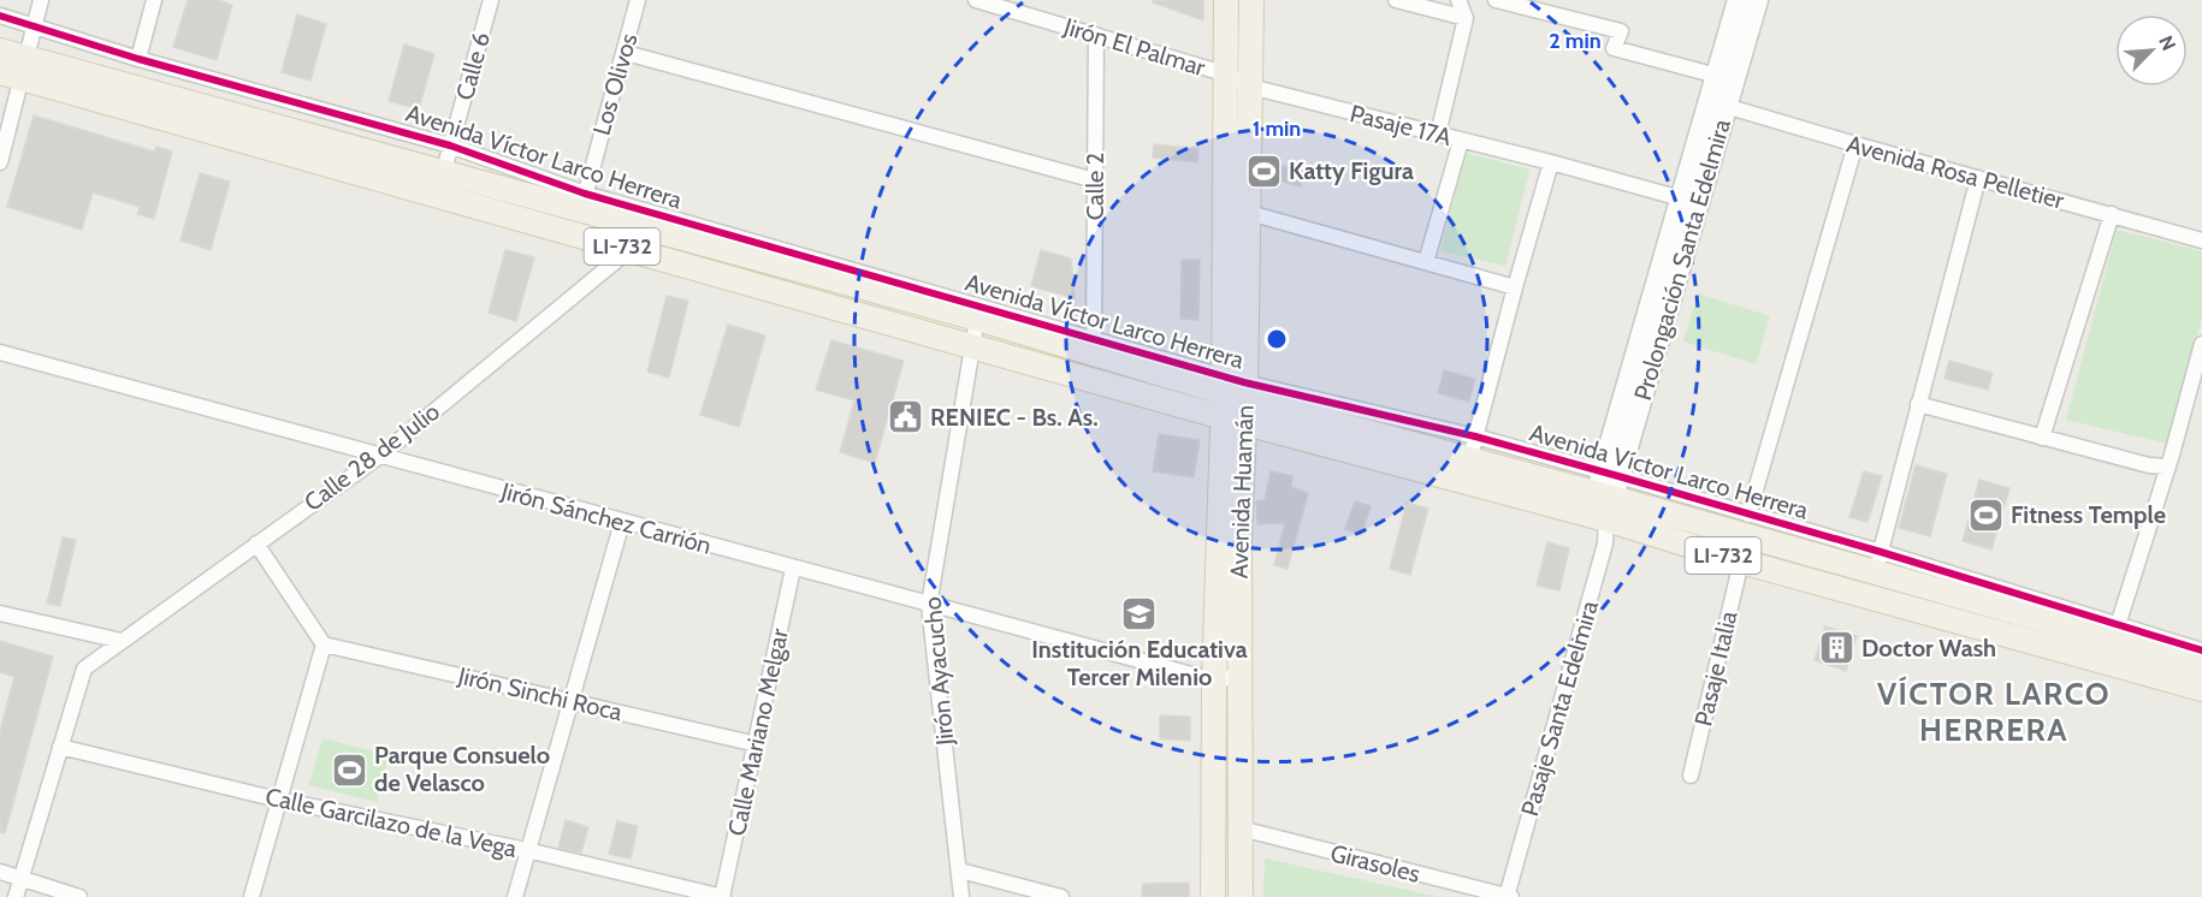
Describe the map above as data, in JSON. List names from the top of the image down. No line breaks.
{"streets":{"main road":["Avenida Víctor Larco Herrera","LI-732","Avenida Huamán"],"street":["Jirón El Palmar","Calle 6","Los Olivos","Pasaje 17A","Avenida Rosa Pelletier","Calle 2","Prolongación Santa Edelmira","Calle 28 de Julio","Jirón Sánchez Carrión","Pasaje Italia","Jirón Ayacucho","Jirón Sinchi Roca","Pasaje Santa Edelmira","Calle Mariano Melgar","Calle Garcilazo de la Vega","Girasoles"]},"crossings":[["Jirón El Palmar","Pasaje 17A"],["Jirón El Palmar","Calle 2"],["Jirón El Palmar","Avenida Huamán"],["Calle 6","Avenida Víctor Larco Herrera"],["Los Olivos","Avenida Víctor Larco Herrera"],["Pasaje 17A","Prolongación Santa Edelmira"],["Pasaje 17A","Avenida Huamán"],["Avenida Víctor Larco Herrera","Calle 2"],["Avenida Víctor Larco Herrera","Prolongación Santa Edelmira"],["Avenida Víctor Larco Herrera","Calle 28 de Julio"],["Avenida Víctor Larco Herrera","Avenida Huamán"],["Avenida Víctor Larco Herrera","Pasaje Italia"],["Avenida Víctor Larco Herrera","Jirón Ayacucho"],["Avenida Víctor Larco Herrera","Pasaje Santa Edelmira"],["Avenida Rosa Pelletier","Prolongación Santa Edelmira"],["Prolongación Santa Edelmira","Pasaje Santa Edelmira"],["Calle 28 de Julio","Jirón Sánchez Carrión"],["Calle 28 de Julio","Calle Garcilazo de la Vega"],["Avenida Huamán","Jirón Sánchez Carrión"],["Avenida Huamán","Girasoles"],["Jirón Sánchez Carrión","Jirón Ayacucho"],["Jirón Sánchez Carrión","Calle Mariano Melgar"],["Jirón Sinchi Roca","Calle Mariano Melgar"],["Pasaje Santa Edelmira","Girasoles"],["Calle Mariano Melgar","Calle Garcilazo de la Vega"]],"districts":["VÍCTOR LARCO HERRERA"],"places":{"sports":["Katty Figura","Fitness Temple","Parque Consuelo de Velasco"],"public building":["RENIEC - Bs. As."],"school or university":["Institución Educativa Tercer Milenio"],"building":["Doctor Wash"]},"north":"top right","rings":["2 min","1 min"]}
